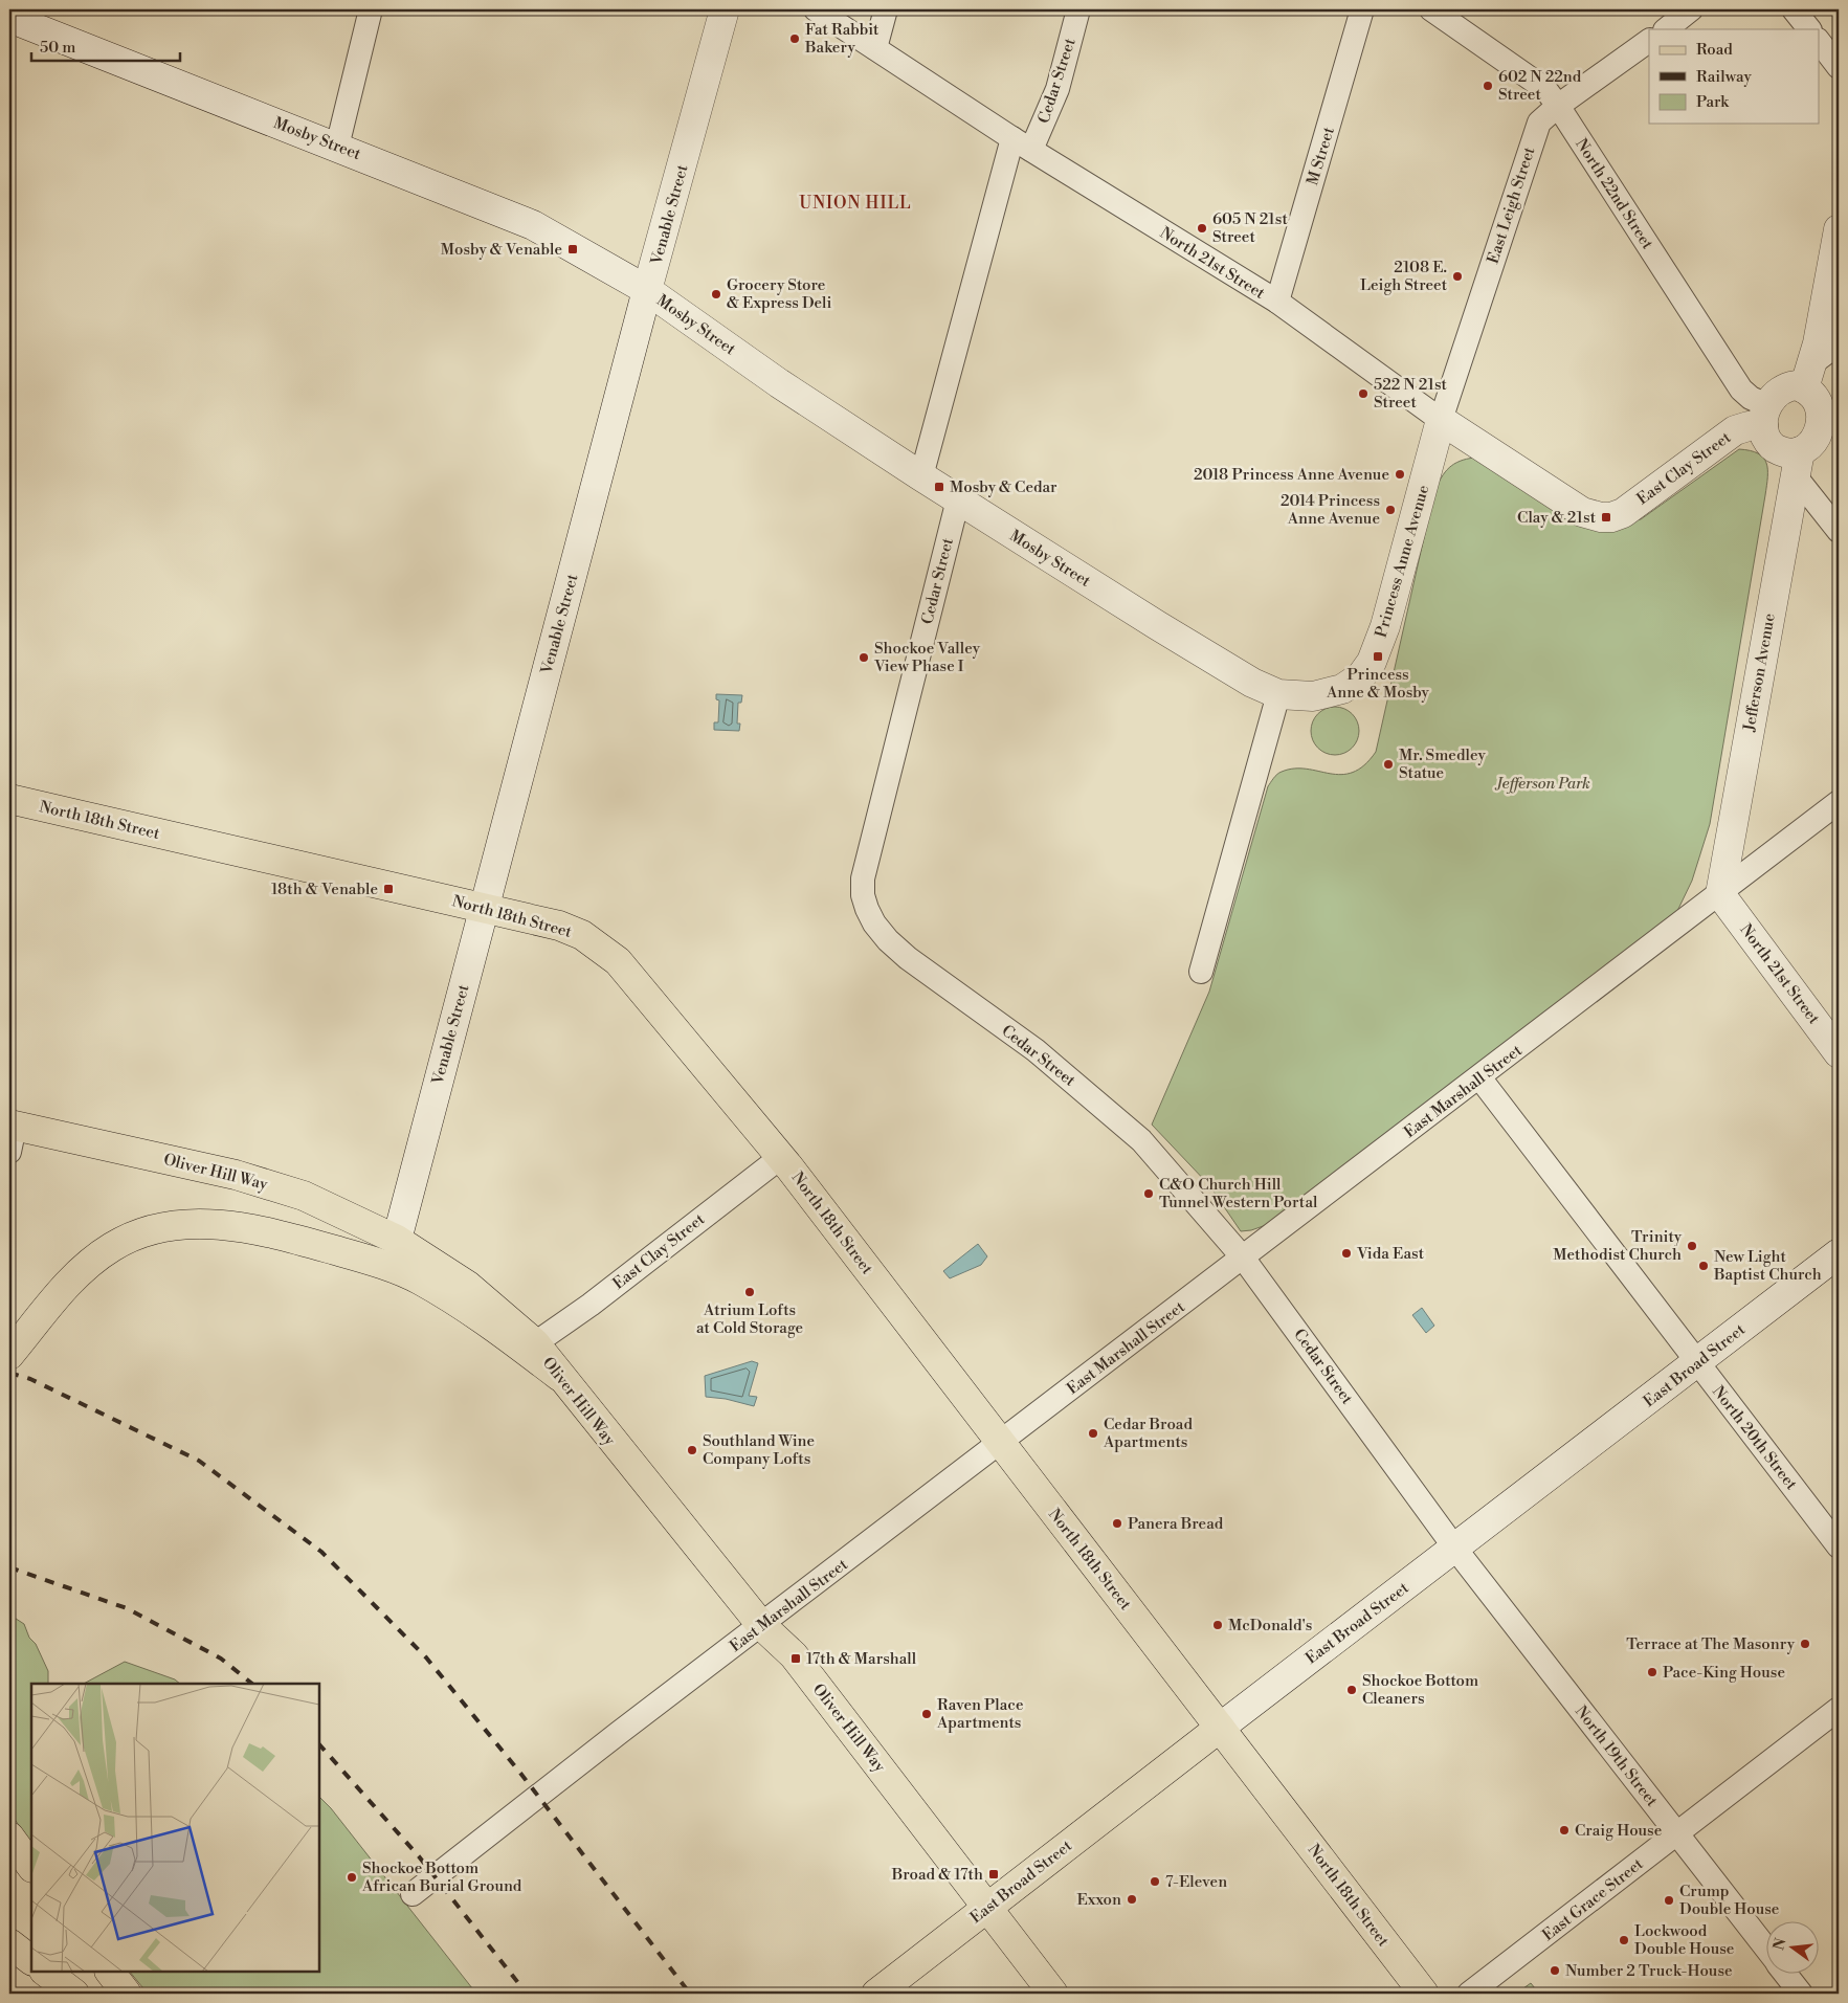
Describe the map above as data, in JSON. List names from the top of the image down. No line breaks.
{"streets":{"main road":["North 18th Street","Oliver Hill Way","East Broad Street"],"street":["Cedar Street","Mosby Street","M Street","North 22nd Street","East Leigh Street","Venable Street","North 21st Street","East Clay Street","Princess Anne Avenue","Jefferson Avenue","East Marshall Street","North 20th Street","North 19th Street","East Grace Street"]},"crossings":[["Cedar Street","Mosby Street"],["Cedar Street","North 21st Street"],["Cedar Street","East Marshall Street"],["Cedar Street","East Broad Street"],["Cedar Street","North 19th Street"],["Mosby Street","Venable Street"],["Mosby Street","Princess Anne Avenue"],["M Street","North 21st Street"],["North 22nd Street","East Leigh Street"],["North 22nd Street","East Clay Street"],["East Leigh Street","North 21st Street"],["East Leigh Street","Princess Anne Avenue"],["Venable Street","North 18th Street"],["Venable Street","Oliver Hill Way"],["North 21st Street","East Clay Street"],["North 21st Street","Princess Anne Avenue"],["North 21st Street","Jefferson Avenue"],["North 21st Street","East Marshall Street"],["East Clay Street","North 18th Street"],["East Clay Street","Oliver Hill Way"],["Jefferson Avenue","East Marshall Street"],["North 18th Street","East Marshall Street"],["North 18th Street","East Broad Street"],["East Marshall Street","Oliver Hill Way"],["East Marshall Street","North 20th Street"],["Oliver Hill Way","East Broad Street"],["East Broad Street","North 20th Street"],["East Broad Street","North 19th Street"],["North 19th Street","East Grace Street"]],"districts":["UNION HILL"],"parks":["Jefferson Park"],"places":{"other":["Fat Rabbit Bakery","602 N 22nd Street","605 N 21st Street","2108 E. Leigh Street","Grocery Store & Express Deli","522 N 21st Street","2018 Princess Anne Avenue","2014 Princess Anne Avenue","Shockoe Valley View Phase I","Mr. Smedley Statue","C&O Church Hill Tunnel Western Portal","Trinity Methodist Church","Vida East","New Light Baptist Church","Atrium Lofts at Cold Storage","Cedar Broad Apartments","Southland Wine Company Lofts","Panera Bread","McDonald's","Terrace at The Masonry","Pace-King House","Shockoe Bottom Cleaners","Raven Place Apartments","Craig House","Shockoe Bottom African Burial Ground","7-Eleven","Exxon","Crump Double House","Lockwood Double House","Number 2 Truck-House"],"transit":["Mosby & Venable","Mosby & Cedar","Clay & 21st","Princess Anne & Mosby","18th & Venable","17th & Marshall","Broad & 17th"]},"legend":["Road","Railway","Park"],"scale_bar":"50 m","north":"left"}
